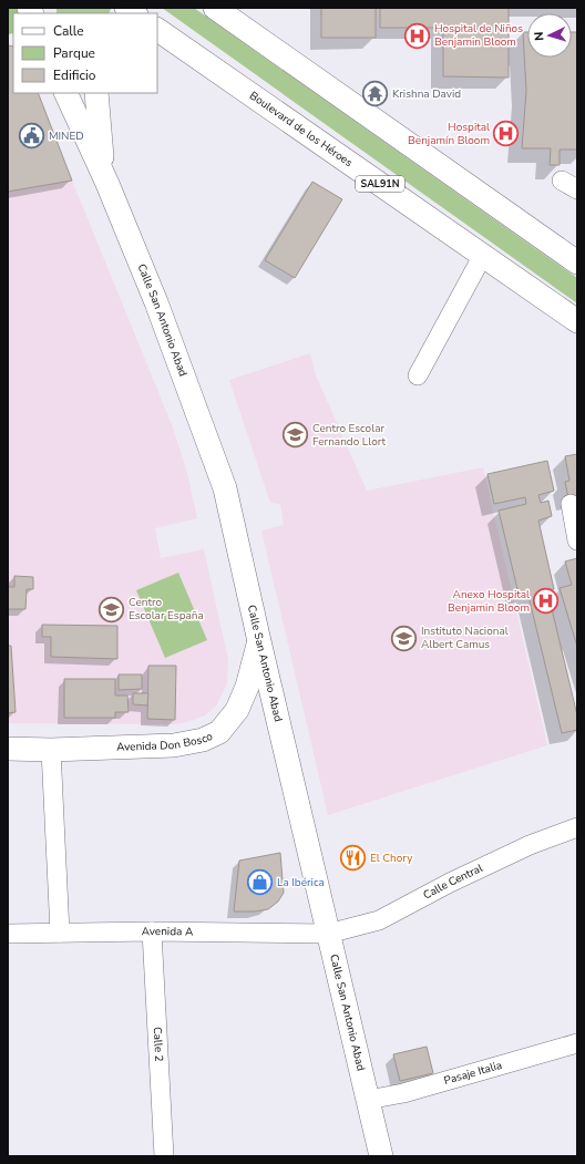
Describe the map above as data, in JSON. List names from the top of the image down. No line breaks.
{"streets":{"main road":["Boulevard de los Héroes","SAL91N","Calle San Antonio Abad","Avenida Don Bosco"],"street":["Calle Central","Avenida A","Calle 2","Pasaje Italia"]},"crossings":[["Calle San Antonio Abad","Avenida Don Bosco"],["Calle San Antonio Abad","Calle Central"],["Calle San Antonio Abad","Avenida A"],["Calle San Antonio Abad","Pasaje Italia"],["Calle Central","Avenida A"],["Avenida A","Calle 2"]],"places":{"hospital":["Hospital de Niños Benjamin Bloom","Hospital Benjamín Bloom","Anexo Hospital Benjamin Bloom"],"temple":["Krishna David"],"public building":["MINED"],"school or university":["Centro Escolar Fernando Llort","Centro Escolar España","Instituto Nacional Albert Camus"],"restaurant":["El Chory"],"shop":["La Ibérica"]},"legend":["Calle","Parque","Edificio"],"north":"left"}
